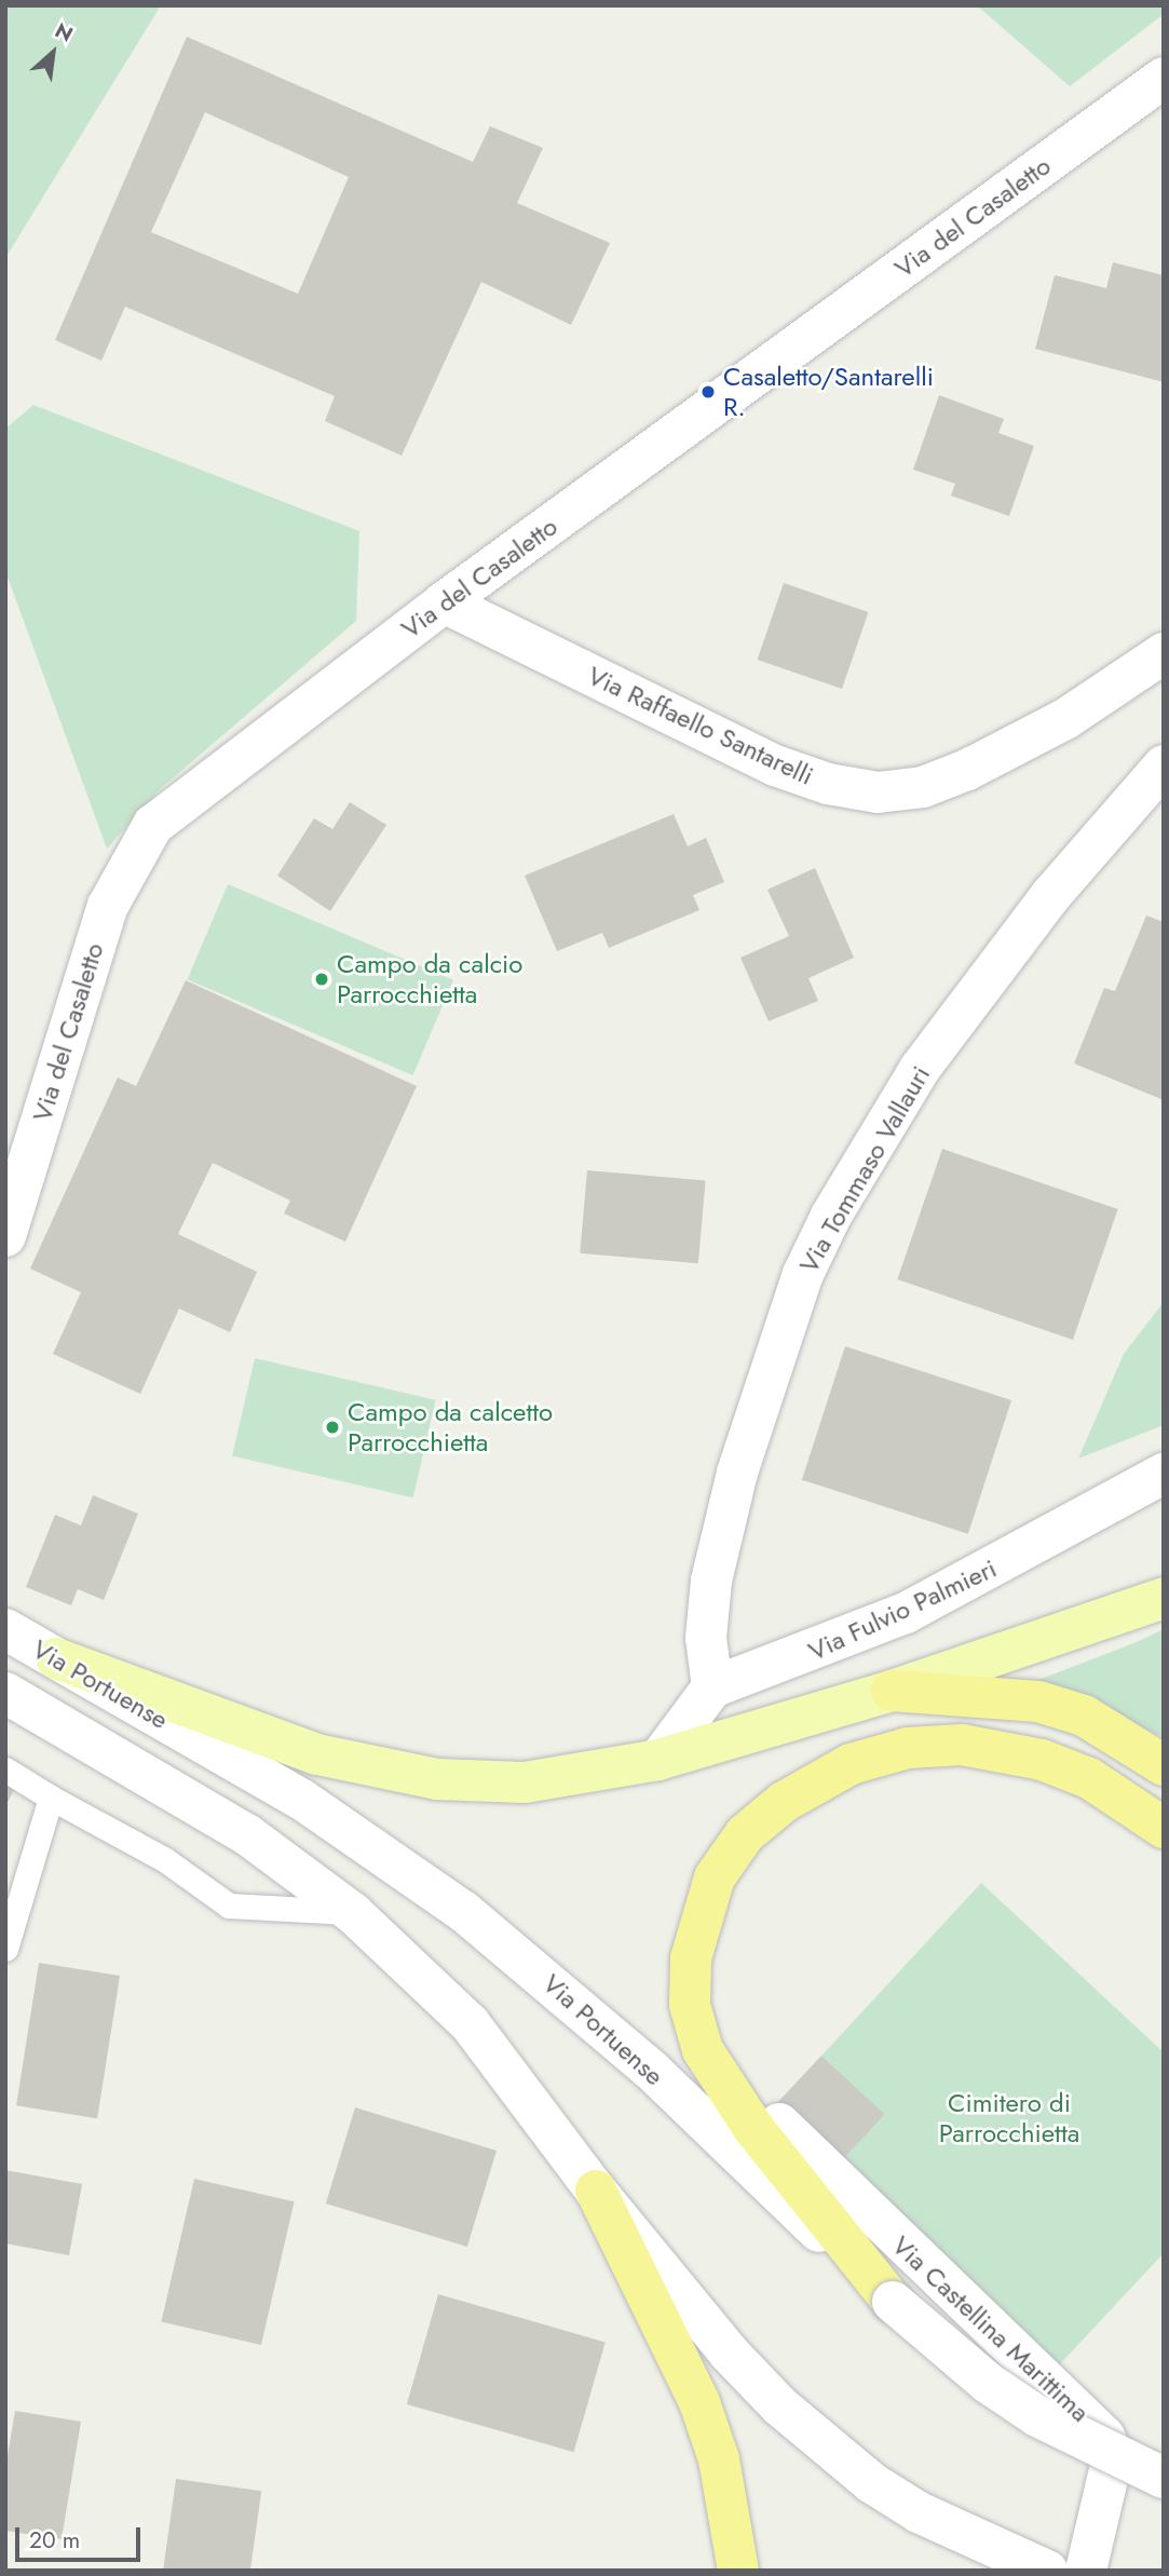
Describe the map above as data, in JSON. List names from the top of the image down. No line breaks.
{"streets":{"street":["Via del Casaletto","Via Raffaello Santarelli","Via Tommaso Vallauri","Via Fulvio Palmieri","Via Portuense","Via Castellina Marittima"]},"crossings":[["Via del Casaletto","Via Raffaello Santarelli"],["Via Tommaso Vallauri","Via Fulvio Palmieri"]],"parks":["Cimitero di Parrocchietta"],"places":["Casaletto/Santarelli R.","Campo da calcio Parrocchietta","Campo da calcetto Parrocchietta"],"scale_bar":"20 m","north":"top right"}
